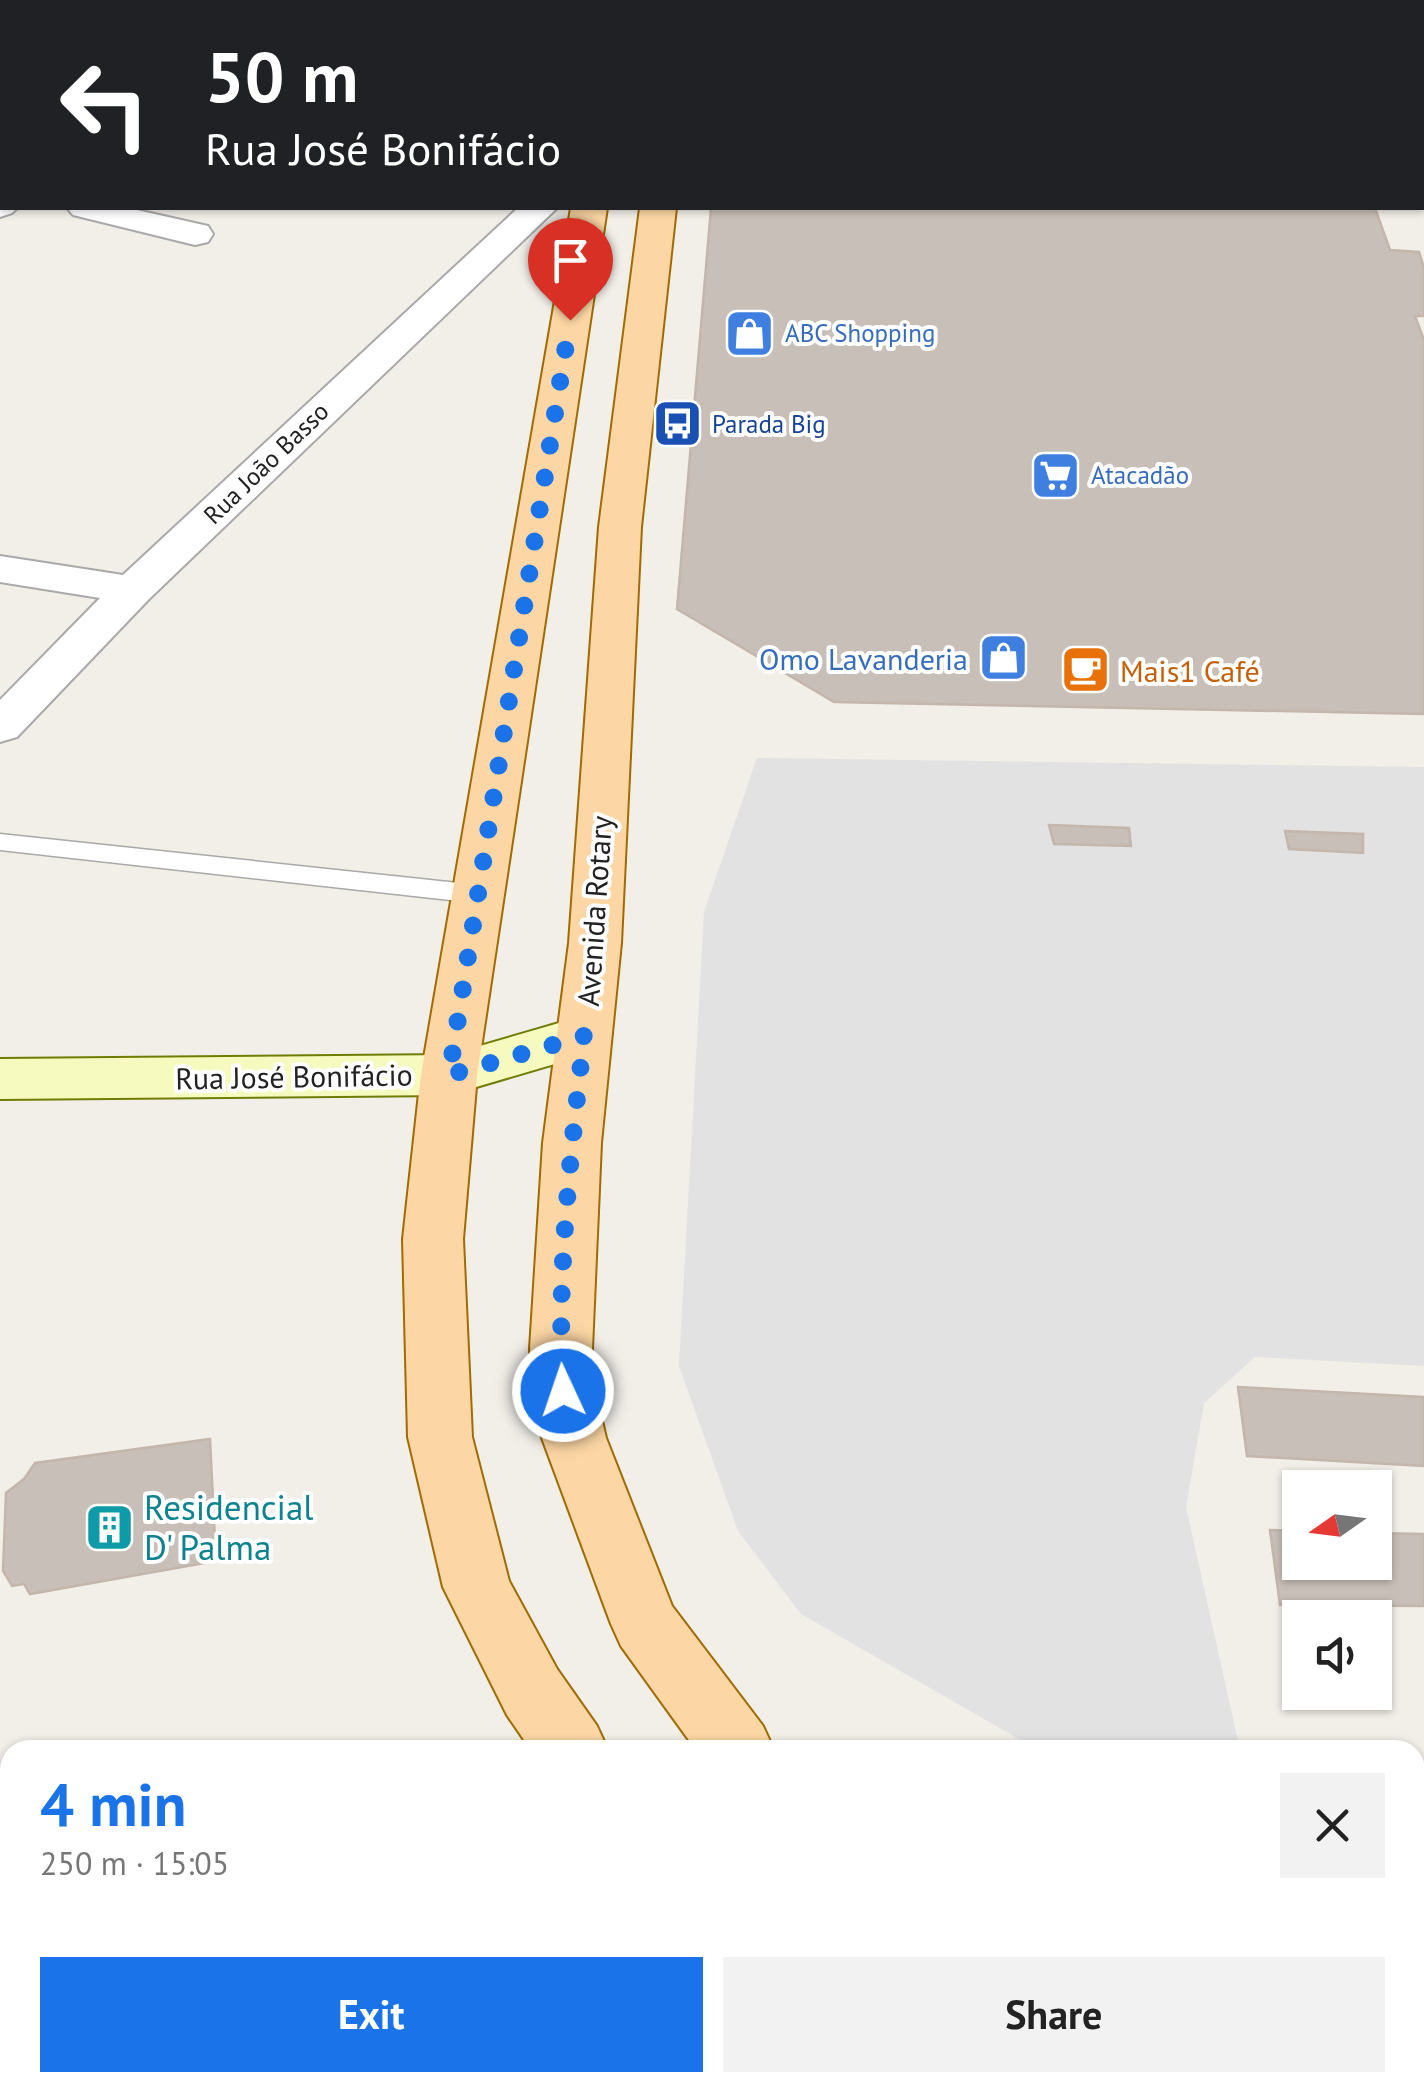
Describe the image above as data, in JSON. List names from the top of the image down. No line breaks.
{"streets":{"main road":["Avenida Rotary"],"street":["Rua João Basso","Rua José Bonifácio"]},"crossings":[["Avenida Rotary","Rua José Bonifácio"]],"places":{"shop":["ABC Shopping","Omo Lavanderia"],"bus stop":["Parada Big"],"supermarket":["Atacadão"],"cafe":["Mais1 Café"],"building":["Residencial D' Palma"]},"north":"left","page":{"turn":["50 m","Rua José Bonifácio"],"heading":["4 min","250 m · 15:05"],"buttons":["Exit","Share"]}}
